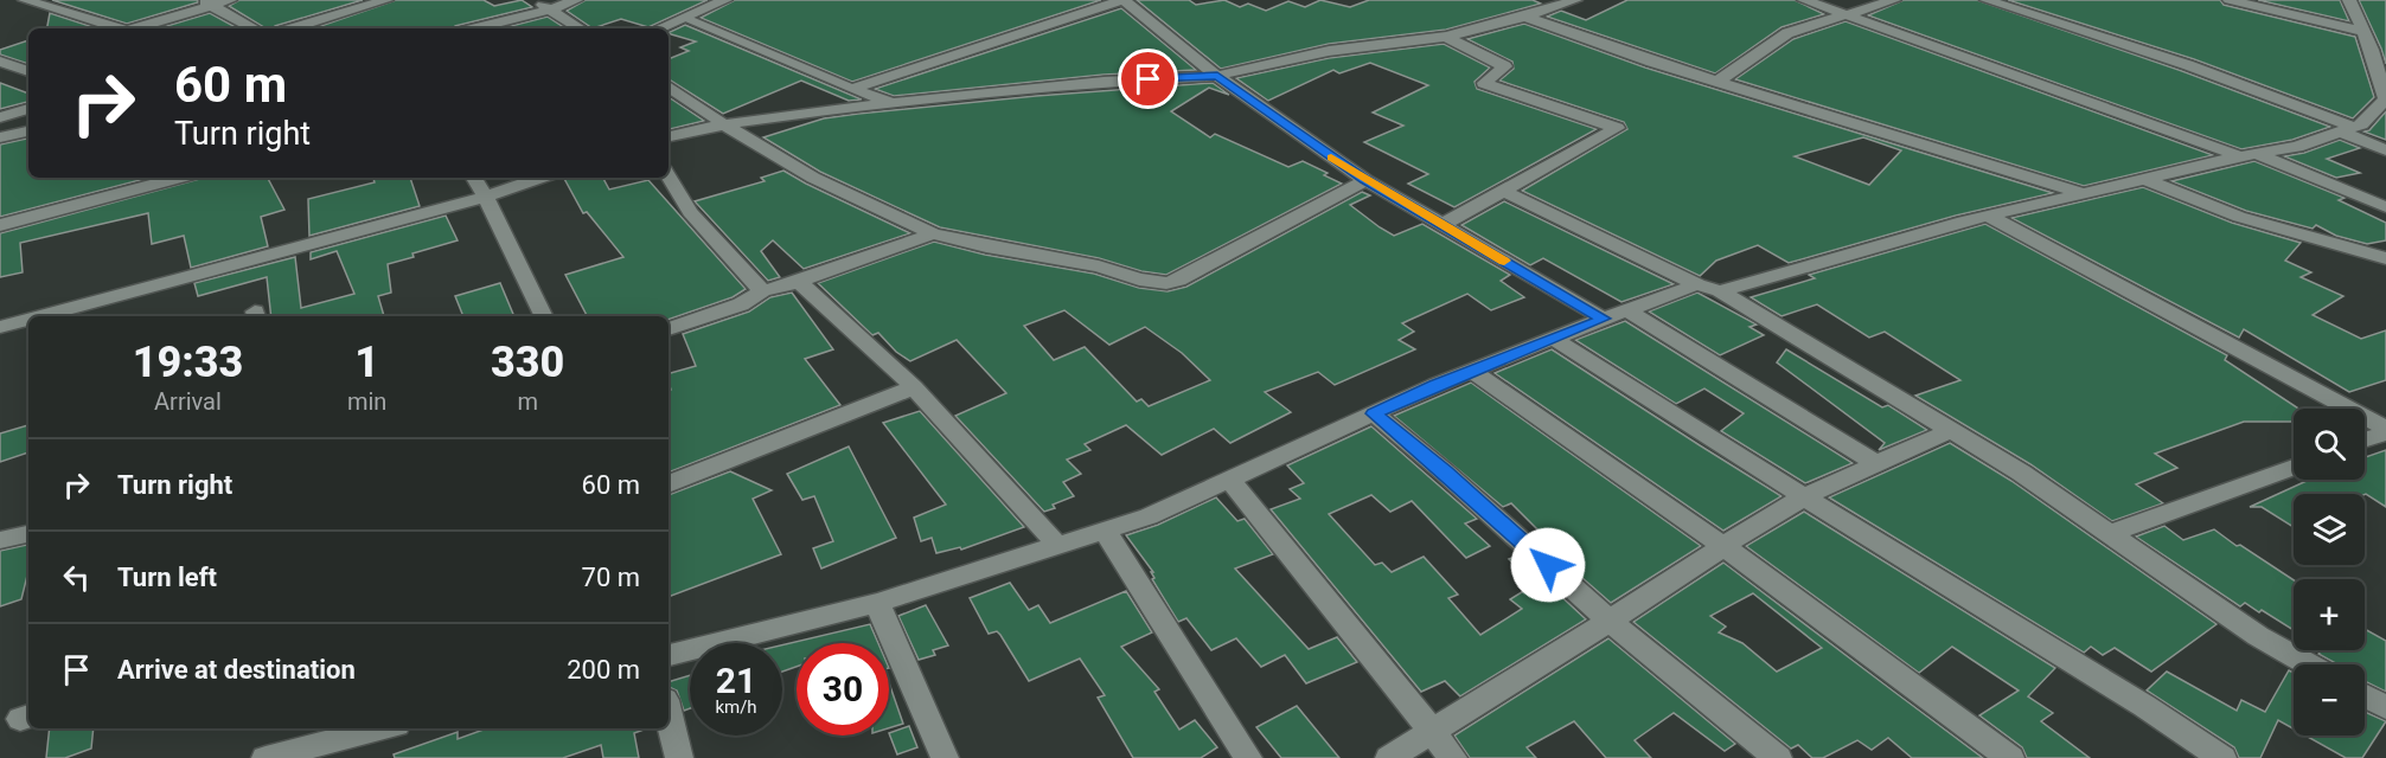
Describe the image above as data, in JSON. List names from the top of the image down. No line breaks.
{"page":{"turn":["60 m","Turn right"],"eta":["19:33","Arrival","1","min","330","m"],"map_buttons":["+","−"],"list":[{"name":"Turn right","value":"60 m"},{"name":"Turn left","value":"70 m"},{"name":"Arrive at destination","value":"200 m"}],"speed":"21 km/h","limit":"30"}}
